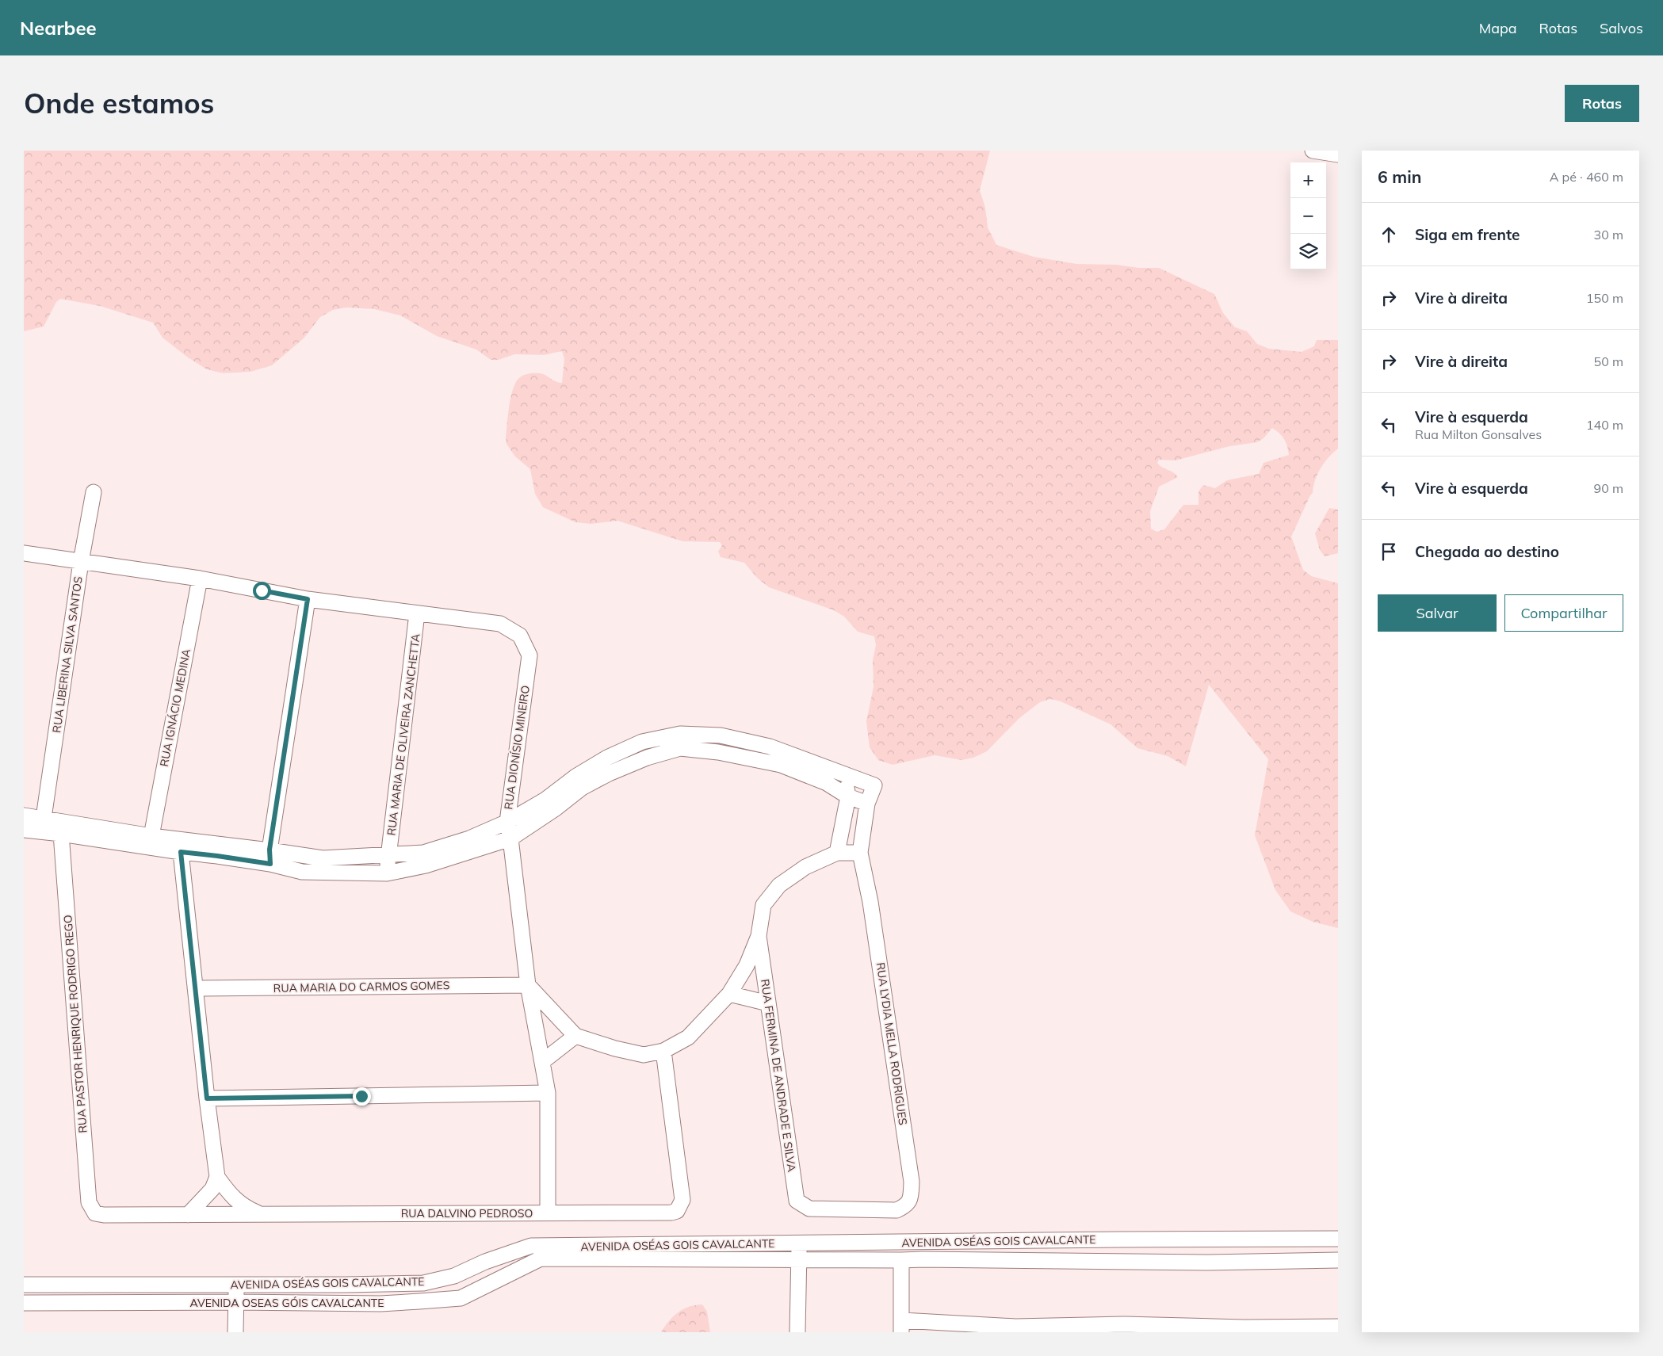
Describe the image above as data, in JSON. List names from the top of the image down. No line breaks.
{"streets":{"street":["RUA LIBERINA SILVA SANTOS","RUA IGNÁCIO MEDINA","RUA MARIA DE OLIVEIRA ZANCHETTA","RUA DIONÍSIO MINEIRO","RUA MARIA DO CARMOS GOMES","RUA PASTOR HENRIQUE RODRIGO REGO","RUA LYDIA MELLA RODRIGUES","RUA FERMINA DE ANDRADE E SILVA","RUA DALVINO PEDROSO","AVENIDA OSÉAS GOIS CAVALCANTE","AVENIDA OSEAS GÓIS CAVALCANTE"]},"crossings":[["RUA MARIA DE OLIVEIRA ZANCHETTA","RUA DIONÍSIO MINEIRO"],["RUA DIONÍSIO MINEIRO","RUA MARIA DO CARMOS GOMES"],["RUA DIONÍSIO MINEIRO","RUA DALVINO PEDROSO"],["RUA PASTOR HENRIQUE RODRIGO REGO","RUA DALVINO PEDROSO"],["RUA LYDIA MELLA RODRIGUES","RUA FERMINA DE ANDRADE E SILVA"],["AVENIDA OSÉAS GOIS CAVALCANTE","AVENIDA OSEAS GÓIS CAVALCANTE"]],"page":{"header":"Nearbee","nav":["Mapa","Rotas","Salvos"],"buttons":["Rotas",["Salvar","Compartilhar"]],"title":"Onde estamos","heading":["6 min","A pé · 460 m"],"map_buttons":["+","−"],"list":[["Siga em frente","30 m"],["Vire à direita","150 m"],["Vire à direita","50 m"],["Vire à esquerda","Rua Milton Gonsalves","140 m"],["Vire à esquerda","90 m"],"Chegada ao destino"]}}
